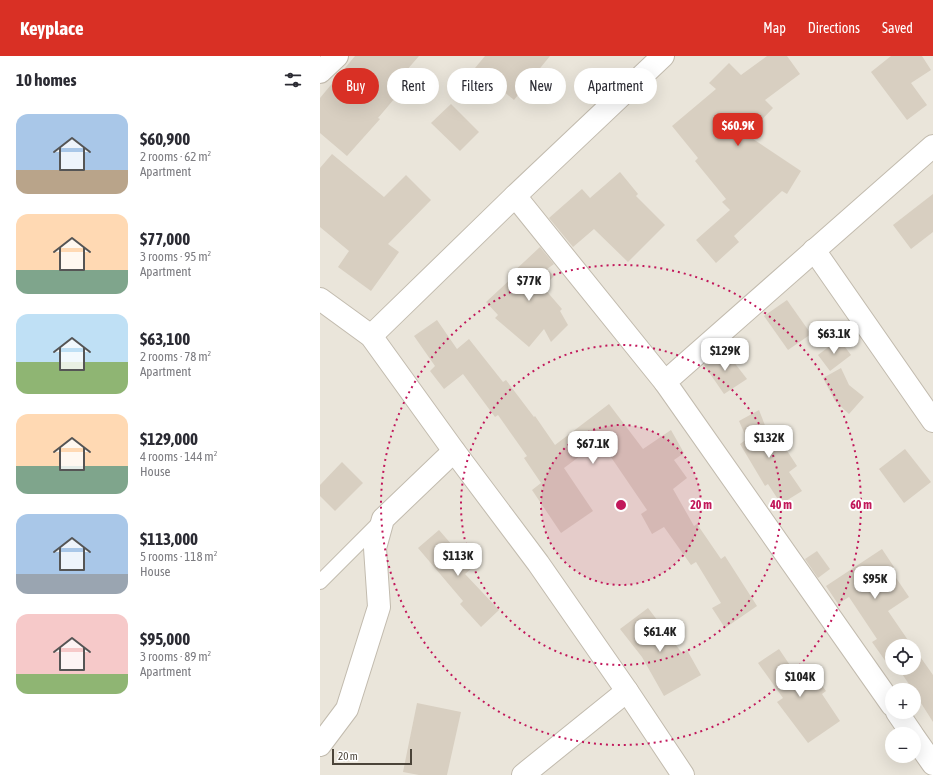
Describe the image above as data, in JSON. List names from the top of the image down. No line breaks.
{"scale_bar":"20 m","page":{"header":"Keyplace","nav":["Map","Directions","Saved"],"heading":"10 homes","chip":["Buy","Rent","Filters","New","Apartment"],"list":[{"name":"$60,900","note":"2 rooms · 62 m² · Apartment"},{"name":"$77,000","note":"3 rooms · 95 m² · Apartment"},{"name":"$63,100","note":"2 rooms · 78 m² · Apartment"},{"name":"$129,000","note":"4 rooms · 144 m² · House"},{"name":"$113,000","note":"5 rooms · 118 m² · House"},{"name":"$95,000","note":"3 rooms · 89 m² · Apartment"}],"price":["$60.9K","$77K","$63.1K","$129K","$132K","$67.1K","$113K","$95K","$61.4K","$104K"],"map_buttons":["+","−"],"scale":"20 m"},"rings":["20 m","40 m","60 m"]}
